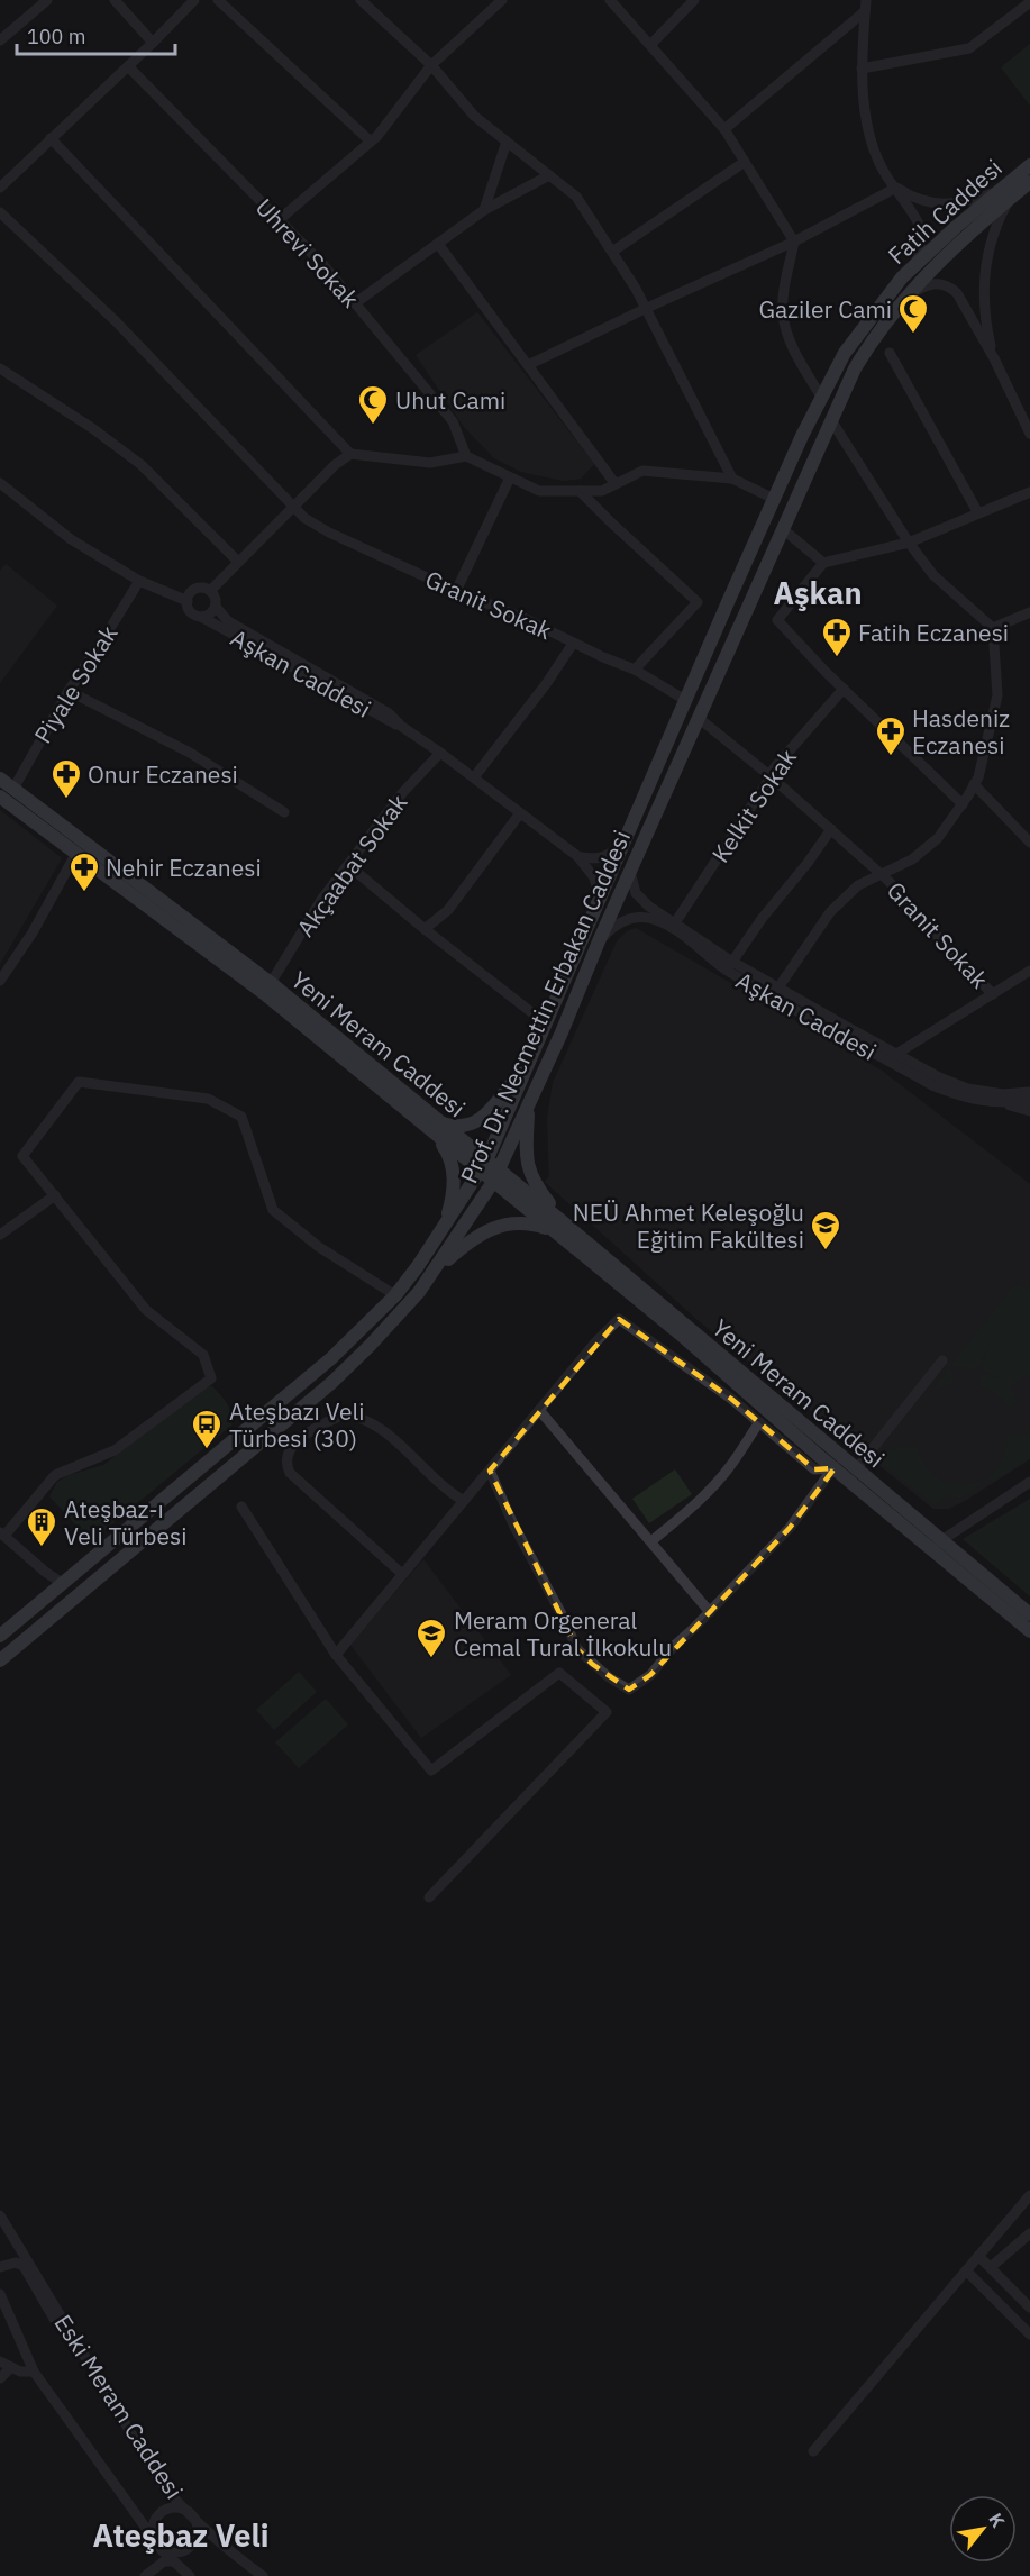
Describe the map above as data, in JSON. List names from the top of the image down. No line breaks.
{"streets":{"main road":["Fatih Caddesi","Prof. Dr. Necmettin Erbakan Caddesi","Yeni Meram Caddesi"],"street":["Uhrevi Sokak","Granit Sokak","Aşkan Caddesi","Piyale Sokak","Kelkit Sokak","Akçaabat Sokak","Eski Meram Caddesi"]},"crossings":[["Fatih Caddesi","Prof. Dr. Necmettin Erbakan Caddesi"],["Granit Sokak","Kelkit Sokak"],["Granit Sokak","Prof. Dr. Necmettin Erbakan Caddesi"],["Aşkan Caddesi","Kelkit Sokak"],["Aşkan Caddesi","Akçaabat Sokak"],["Aşkan Caddesi","Prof. Dr. Necmettin Erbakan Caddesi"],["Piyale Sokak","Yeni Meram Caddesi"],["Akçaabat Sokak","Yeni Meram Caddesi"],["Prof. Dr. Necmettin Erbakan Caddesi","Yeni Meram Caddesi"]],"districts":["Aşkan","Ateşbaz Veli"],"places":{"mosque":["Gaziler Cami","Uhut Cami"],"pharmacy":["Fatih Eczanesi","Hasdeniz Eczanesi","Onur Eczanesi","Nehir Eczanesi"],"school or university":["NEÜ Ahmet Keleşoğlu Eğitim Fakültesi","Meram Orgeneral Cemal Tural İlkokulu"],"bus stop":["Ateşbazı Veli Türbesi (30)"],"building":["Ateşbaz-ı Veli Türbesi"]},"scale_bar":"100 m","north":"top right"}
